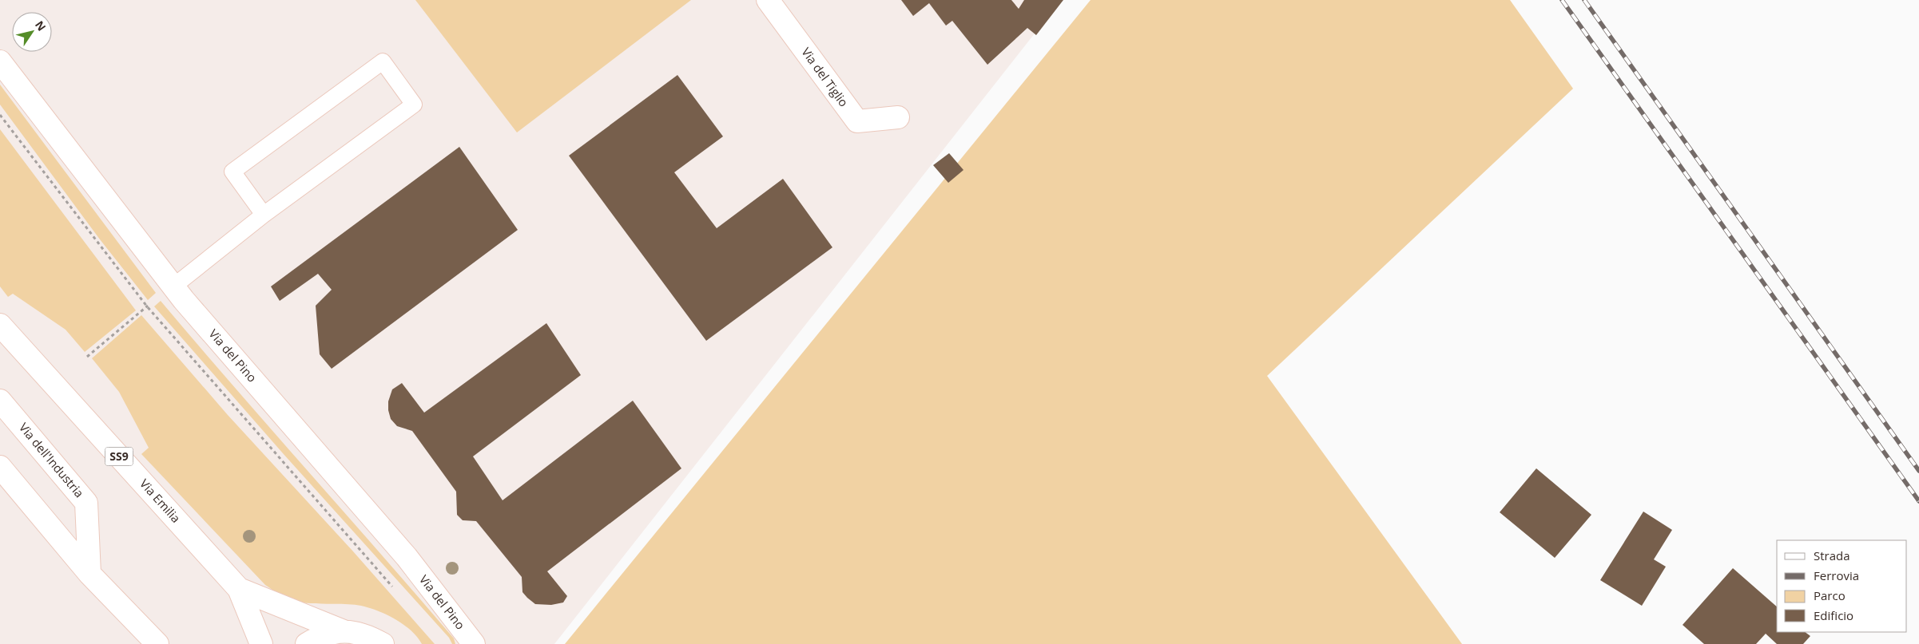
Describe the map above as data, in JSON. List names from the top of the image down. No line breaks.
{"streets":{"street":["Via del Tiglio","Via del Pino","SS9","Via dell'Industria","Via Emilia"]},"legend":["Strada","Ferrovia","Parco","Edificio"],"north":"top right"}
